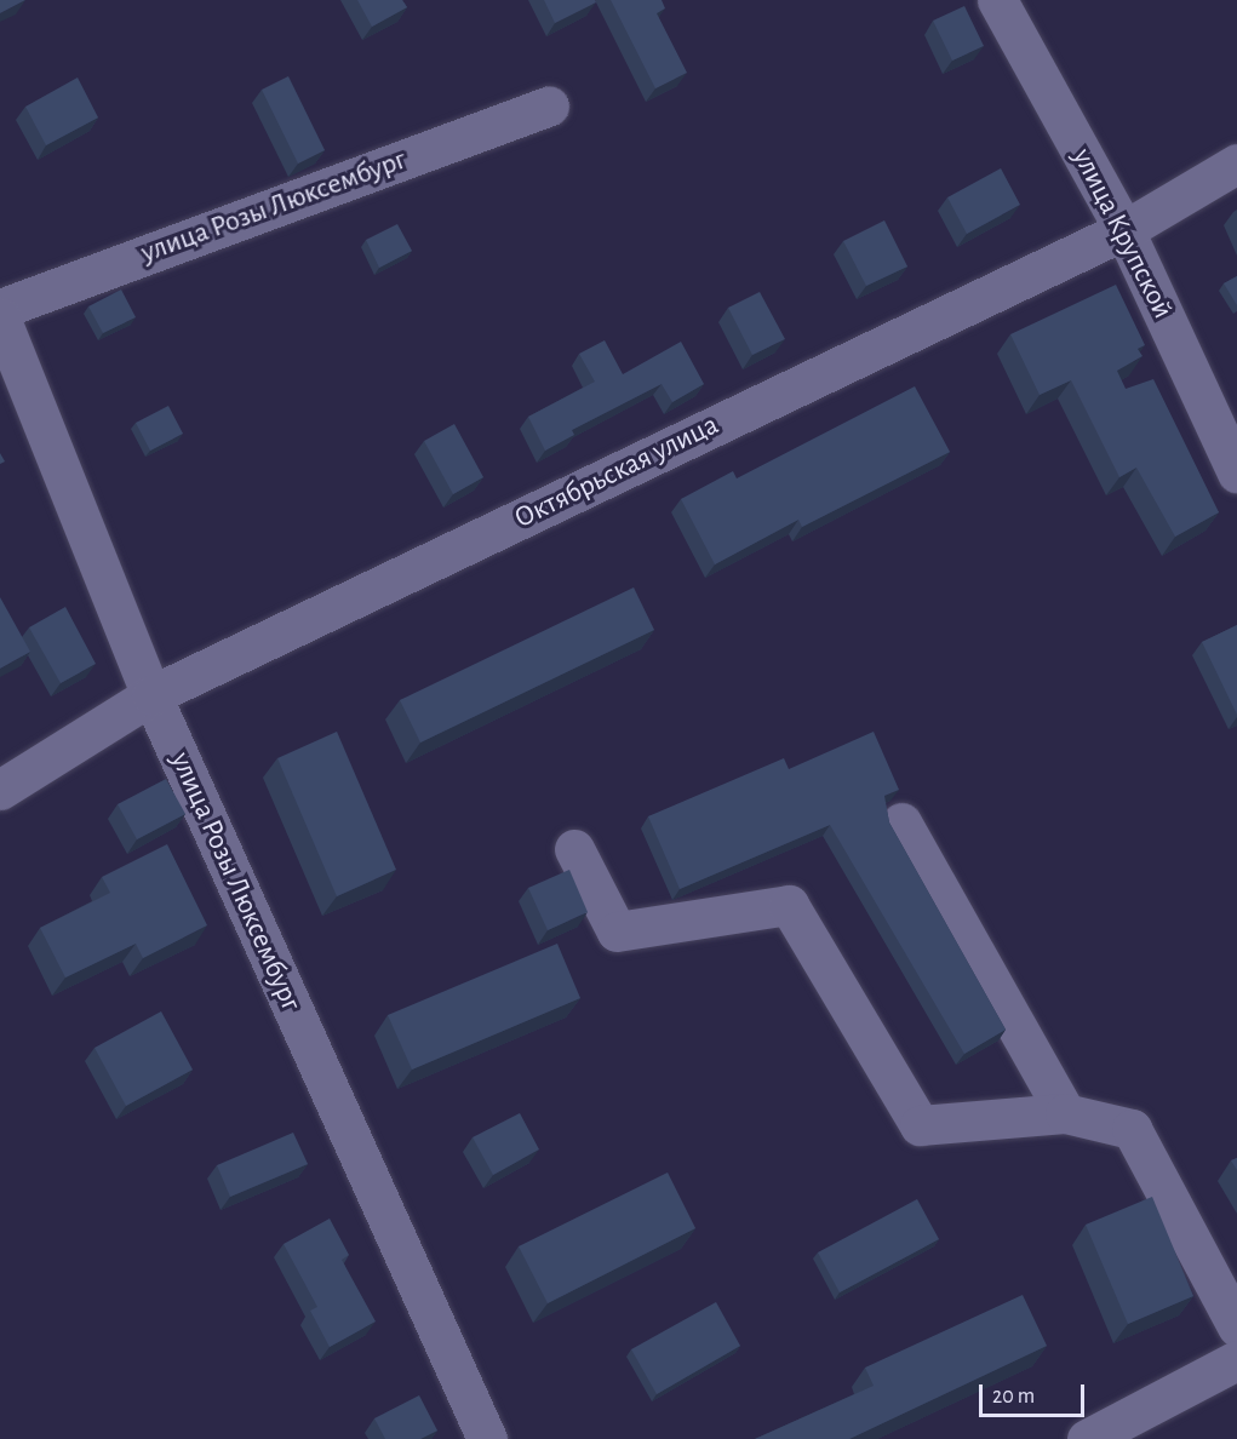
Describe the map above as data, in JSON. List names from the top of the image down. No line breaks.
{"streets":{"street":["улица Розы Люксембург","улица Крупской","Октябрьская улица"]},"crossings":[["улица Розы Люксембург","Октябрьская улица"],["улица Крупской","Октябрьская улица"]],"scale_bar":"20 m"}
